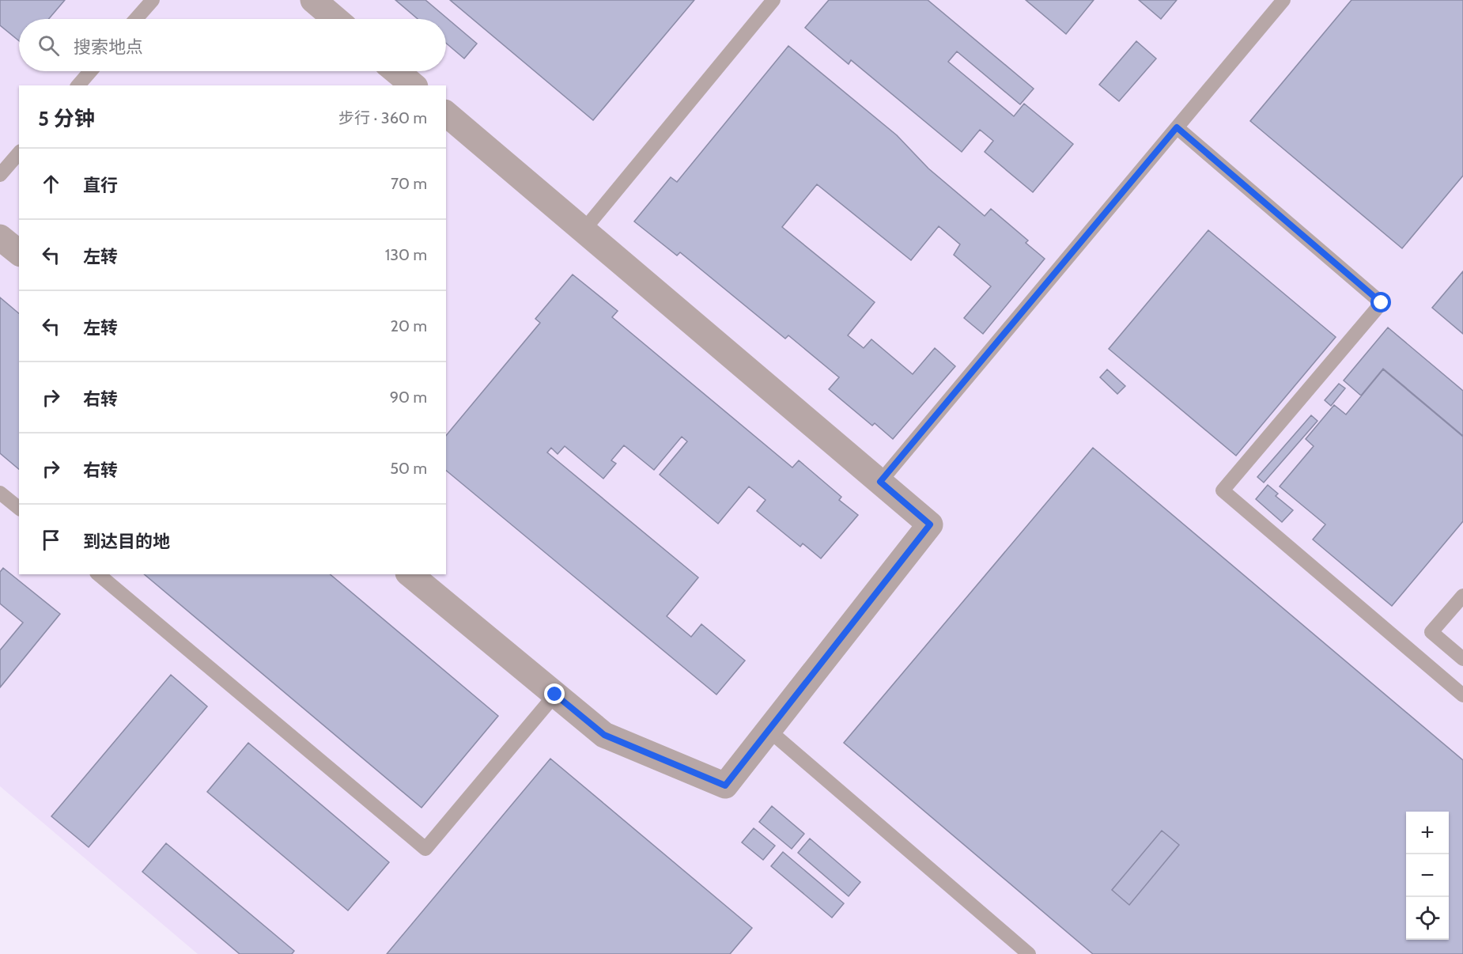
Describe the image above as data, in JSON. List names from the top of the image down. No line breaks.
{"page":{"search":"搜索地点","heading":["5 分钟","步行 · 360 m"],"list":[["直行","70 m"],["左转","130 m"],["左转","20 m"],["右转","90 m"],["右转","50 m"],"到达目的地"],"map_buttons":["+","−"]}}
